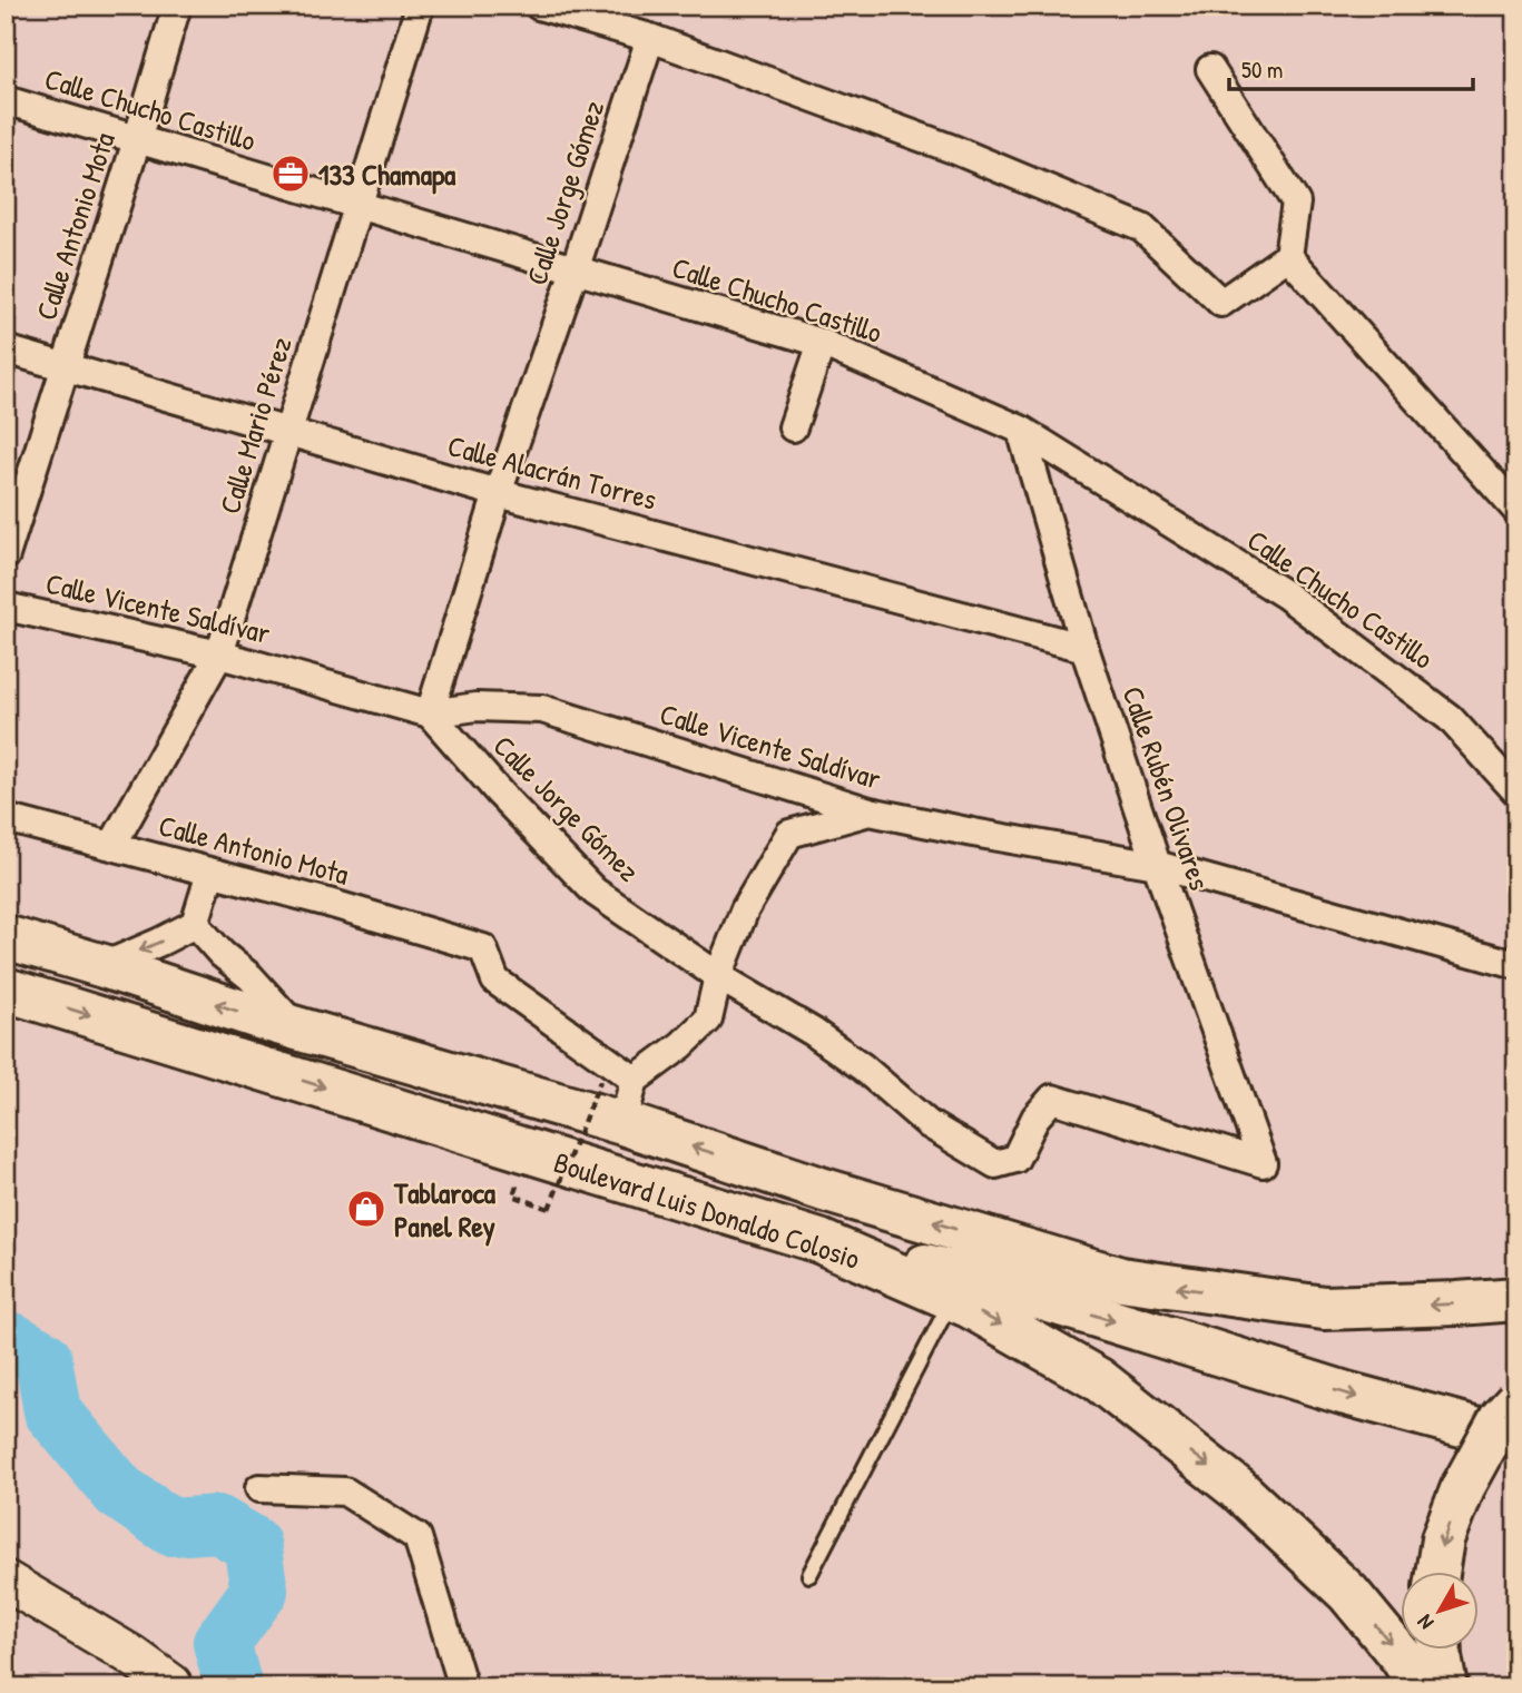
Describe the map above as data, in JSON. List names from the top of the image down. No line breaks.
{"streets":{"highway":["Boulevard Luis Donaldo Colosio"],"street":["Calle Chucho Castillo","Calle Jorge Gómez","Calle Antonio Mota","Calle Mario Pérez","Calle Alacrán Torres","Calle Vicente Saldívar","Calle Rubén Olivares"]},"crossings":[["Calle Chucho Castillo","Calle Jorge Gómez"],["Calle Chucho Castillo","Calle Antonio Mota"],["Calle Chucho Castillo","Calle Mario Pérez"],["Calle Chucho Castillo","Calle Rubén Olivares"],["Calle Jorge Gómez","Calle Alacrán Torres"],["Calle Jorge Gómez","Calle Vicente Saldívar"],["Calle Jorge Gómez","Calle Rubén Olivares"],["Calle Antonio Mota","Calle Mario Pérez"],["Calle Antonio Mota","Calle Alacrán Torres"],["Calle Mario Pérez","Calle Alacrán Torres"],["Calle Mario Pérez","Calle Vicente Saldívar"],["Calle Alacrán Torres","Calle Rubén Olivares"],["Calle Vicente Saldívar","Calle Rubén Olivares"]],"places":{"office":["133 Chamapa"],"shop":["Tablaroca Panel Rey"]},"scale_bar":"50 m","north":"bottom left"}
